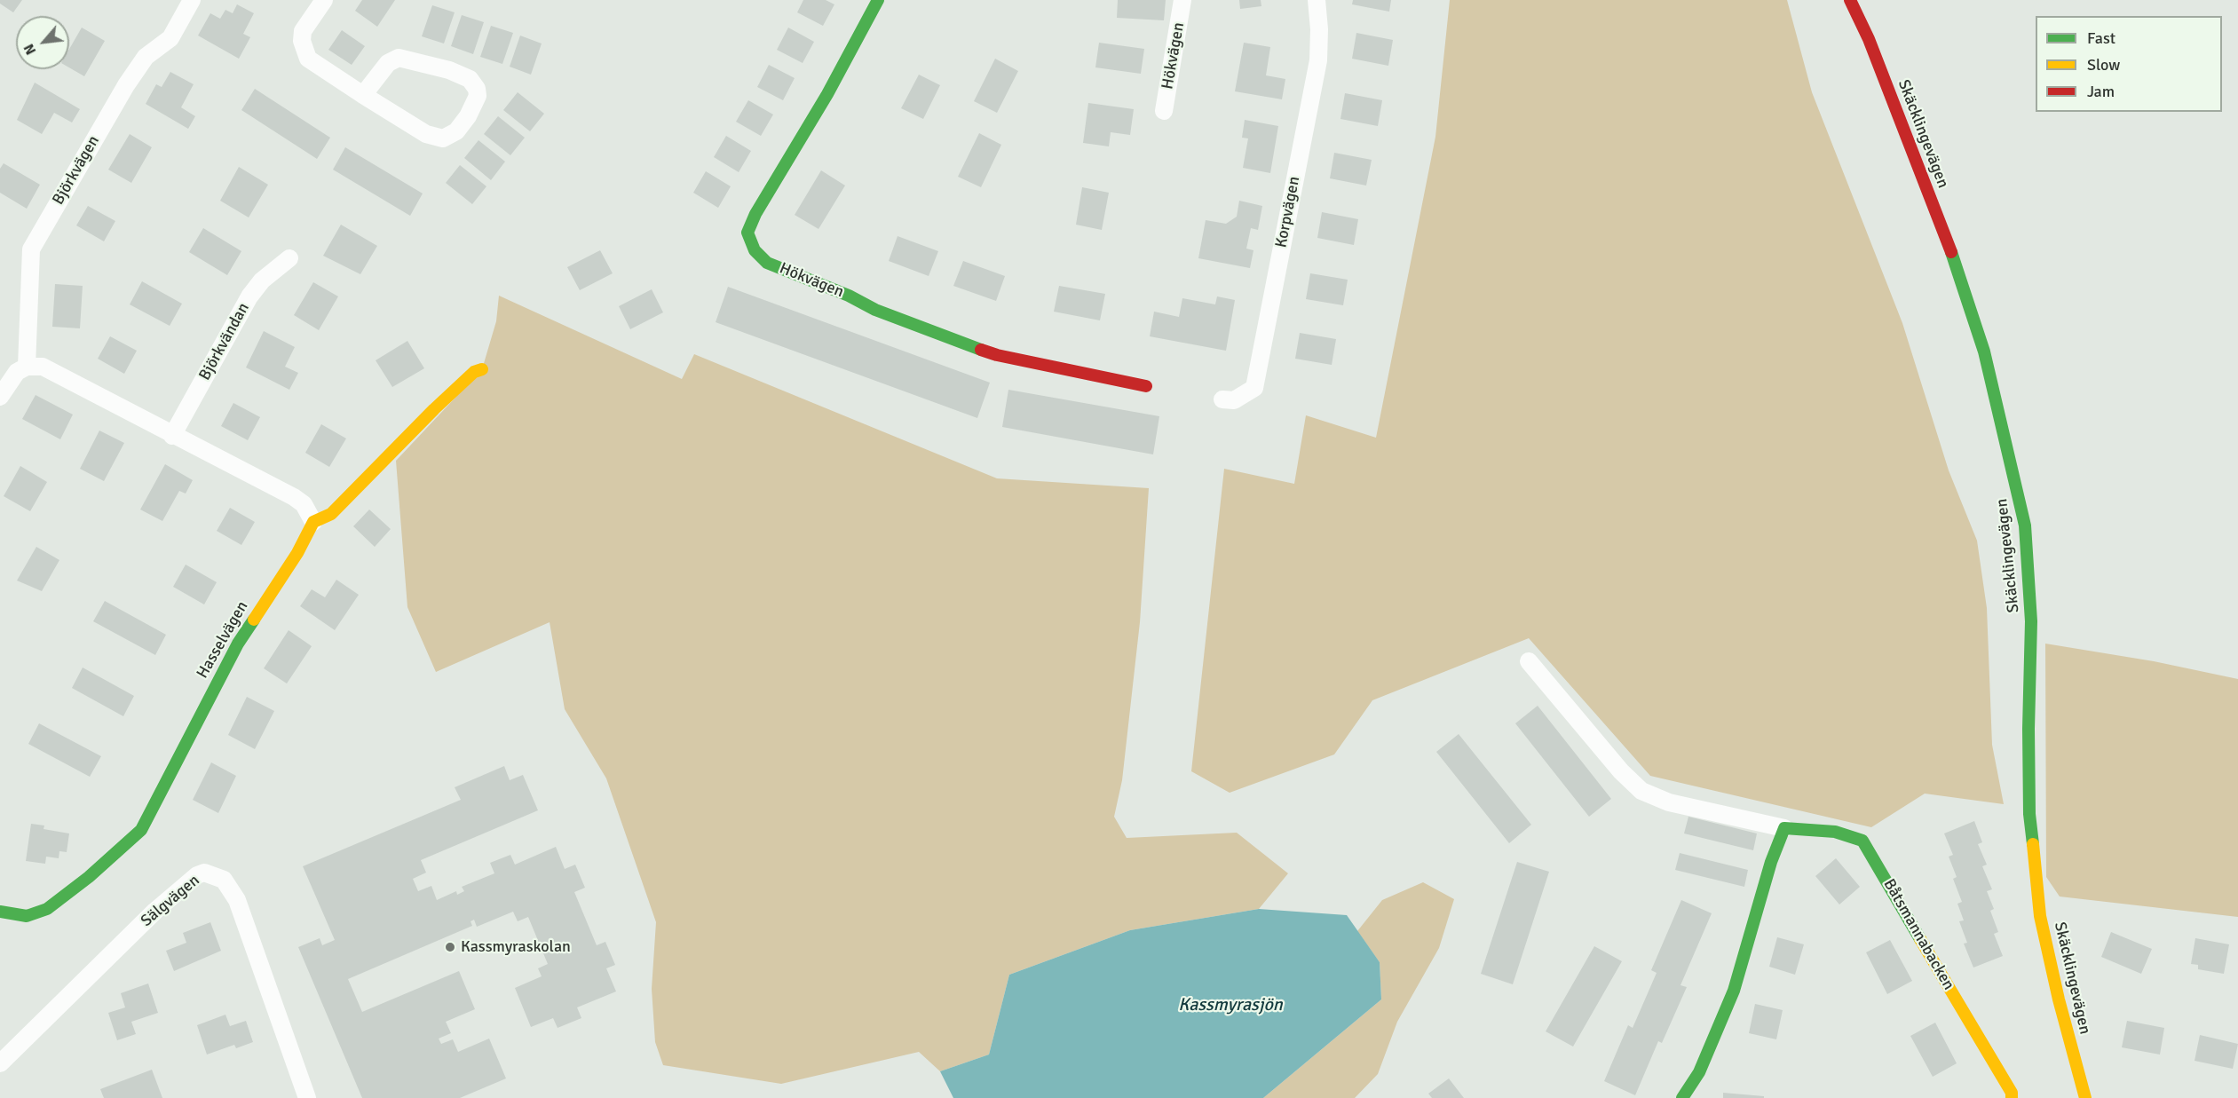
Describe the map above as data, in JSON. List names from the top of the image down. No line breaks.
{"streets":{"street":["Hökvägen","Skäcklingevägen","Björkvägen","Korpvägen","Björkvändan","Hasselvägen","Sälgvägen","Båtsmannabacken"]},"water":["Kassmyrasjön"],"places":["Kassmyraskolan"],"legend":["Fast","Slow","Jam"],"north":"bottom left"}
